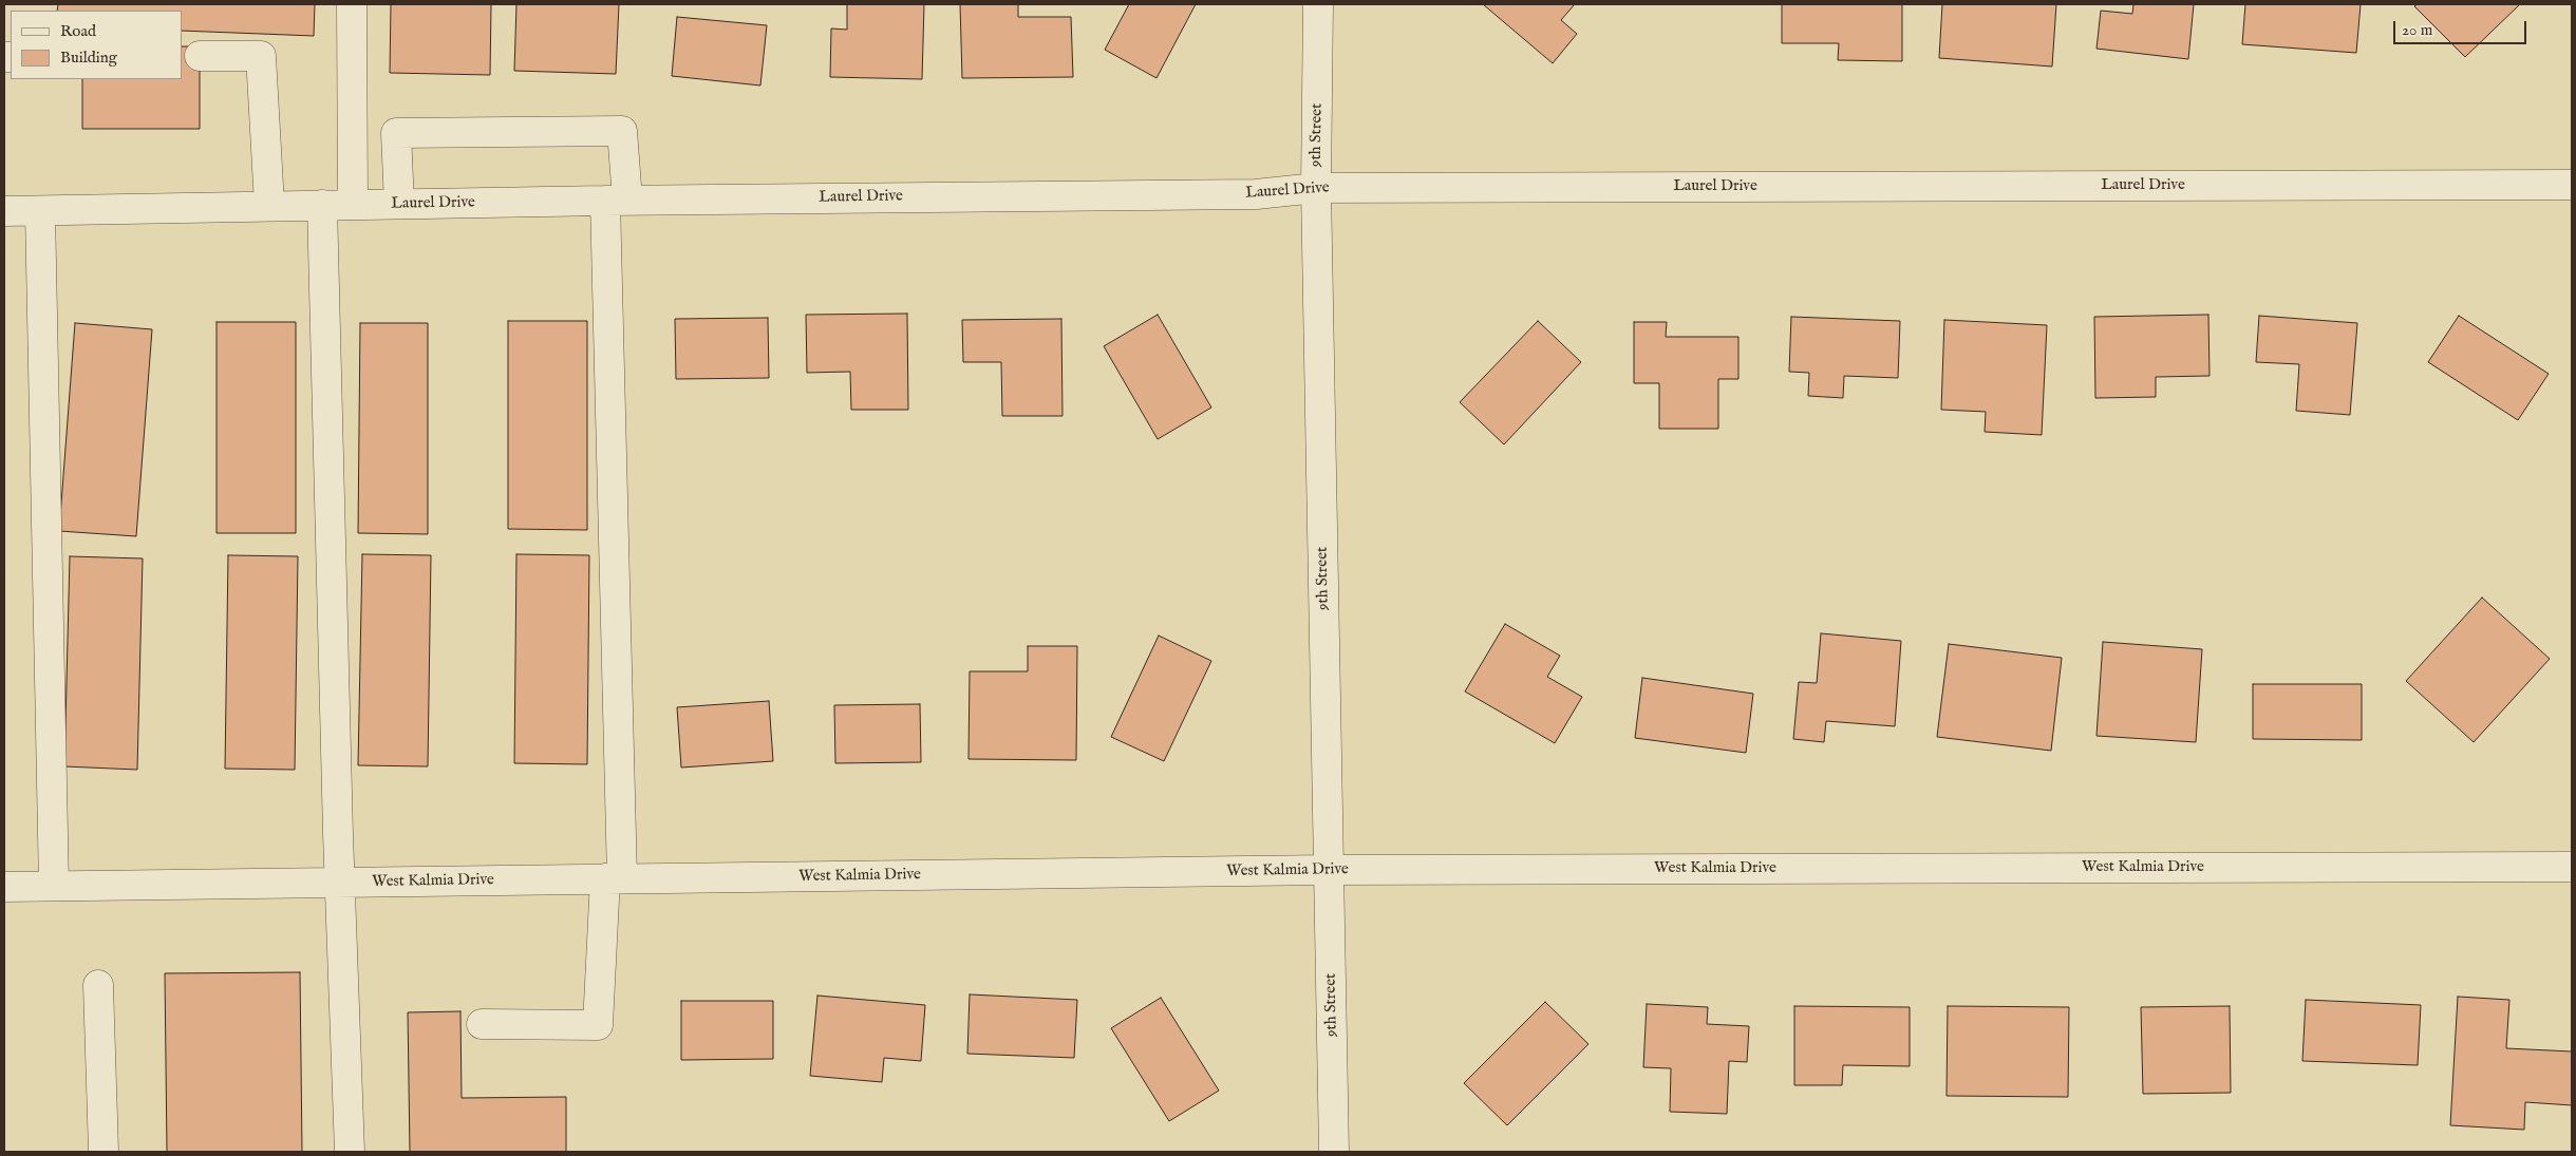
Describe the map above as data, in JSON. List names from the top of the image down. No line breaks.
{"streets":{"street":["9th Street","Laurel Drive","West Kalmia Drive"]},"crossings":[["9th Street","Laurel Drive"],["9th Street","West Kalmia Drive"]],"legend":["Road","Building"],"scale_bar":"20 m"}
